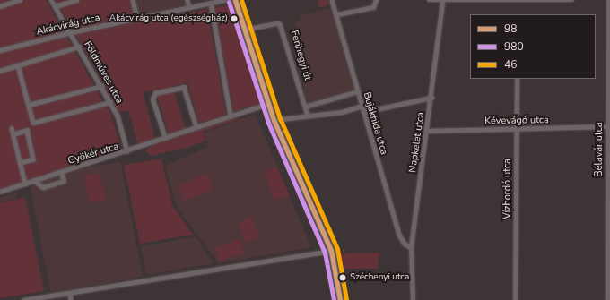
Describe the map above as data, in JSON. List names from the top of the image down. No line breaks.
{"streets":{"street":["Akácvirág utca","Ferihegyi út","Földműves utca","Kévevágó utca","Bujákhida utca","Napkelet utca","Bélavár utca","Gyökér utca","Vízhordó utca"]},"crossings":[["Akácvirág utca","Földműves utca"],["Földműves utca","Gyökér utca"],["Kévevágó utca","Napkelet utca"],["Kévevágó utca","Bélavár utca"],["Kévevágó utca","Vízhordó utca"],["Bujákhida utca","Napkelet utca"]],"places":["Akácvirág utca (egészségház)","Széchenyi utca"],"lines":["transit line 98","transit line 46","transit line 980"],"legend":["98","980","46"]}
